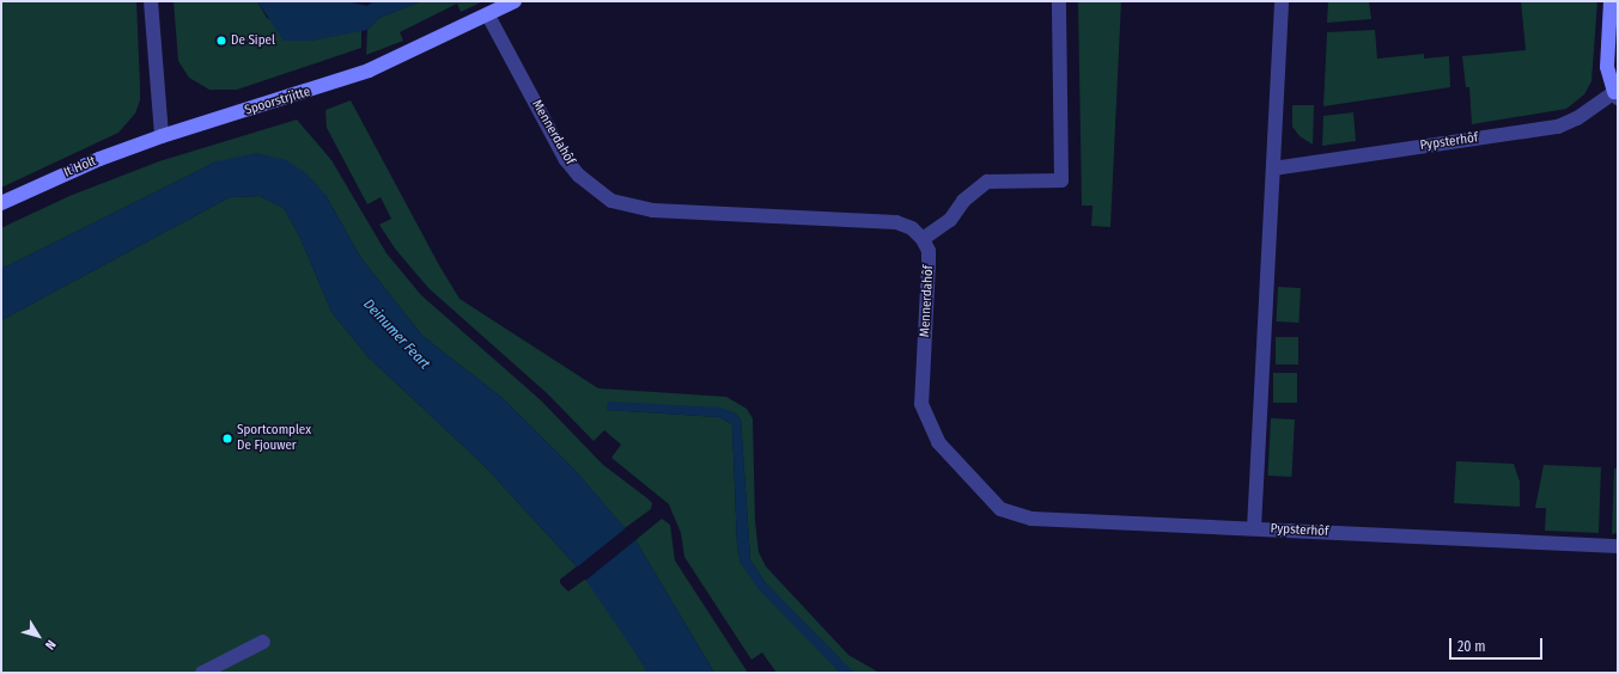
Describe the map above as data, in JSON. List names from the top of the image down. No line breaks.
{"streets":{"street":["Spoorstrjitte","Mennerdahôf","Pypsterhôf","It Holt"]},"crossings":[["Spoorstrjitte","Mennerdahôf"],["Spoorstrjitte","It Holt"],["Mennerdahôf","Pypsterhôf"]],"water":["Deinumer Feart"],"places":["De Sipel","Sportcomplex De Fjouwer"],"scale_bar":"20 m","north":"bottom right"}
